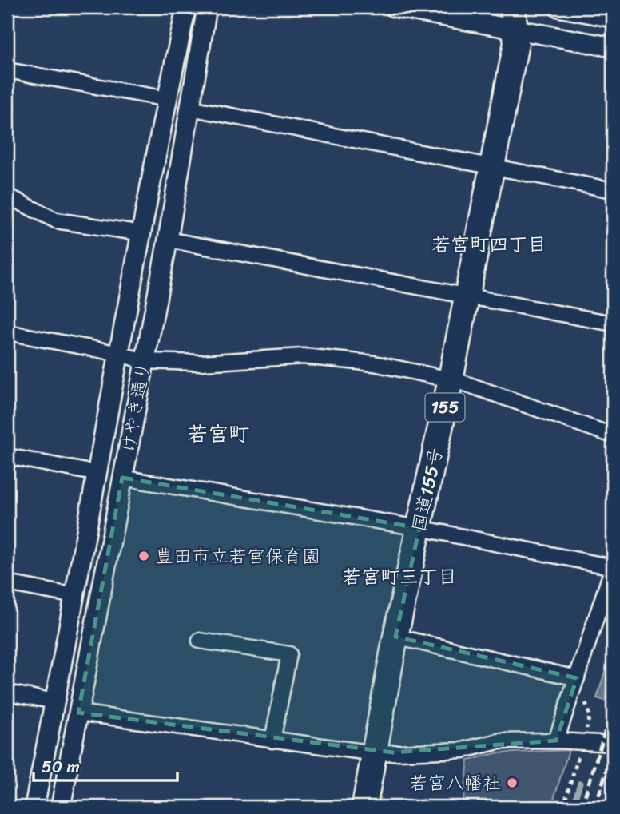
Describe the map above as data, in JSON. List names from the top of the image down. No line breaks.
{"streets":{"highway":["155","国道155号"],"street":["けやき通り"]},"districts":["若宮町四丁目","若宮町","若宮町三丁目"],"places":["豊田市立若宮保育園","若宮八幡社"],"scale_bar":"50 m"}
